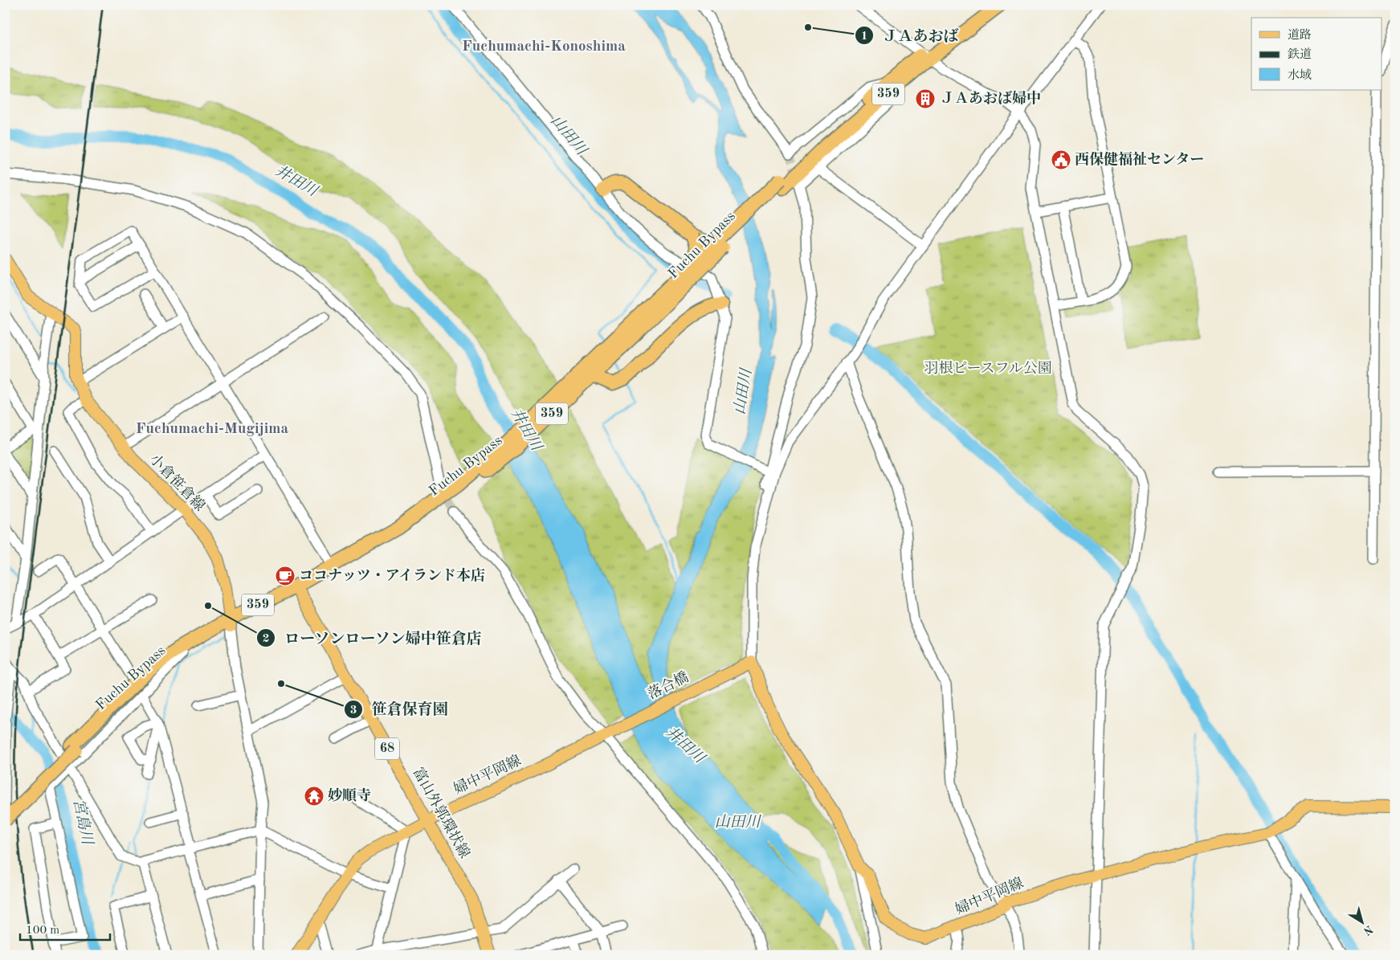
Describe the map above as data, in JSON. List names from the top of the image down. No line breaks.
{"streets":{"highway":["359","Fuchu Bypass"],"main road":["小倉笹倉線","落合橋","68","婦中平岡線","富山外郭環状線"]},"crossings":[["Fuchu Bypass","小倉笹倉線"],["Fuchu Bypass","富山外郭環状線"],["落合橋","婦中平岡線"],["婦中平岡線","富山外郭環状線"]],"districts":["Fuchumachi-Konoshima","Fuchumachi-Mugijima"],"water":["山田川","井田川","宮島川"],"parks":["羽根ピースフル公園"],"places":{"other":["ＪＡあおば","ローソンローソン婦中笹倉店","笹倉保育園"],"building":["ＪＡあおば婦中"],"public building":["西保健福祉センター"],"cafe":["ココナッツ・アイランド本店"],"temple":["妙順寺"]},"legend":["道路","鉄道","水域"],"scale_bar":"100 m","north":"bottom right"}
